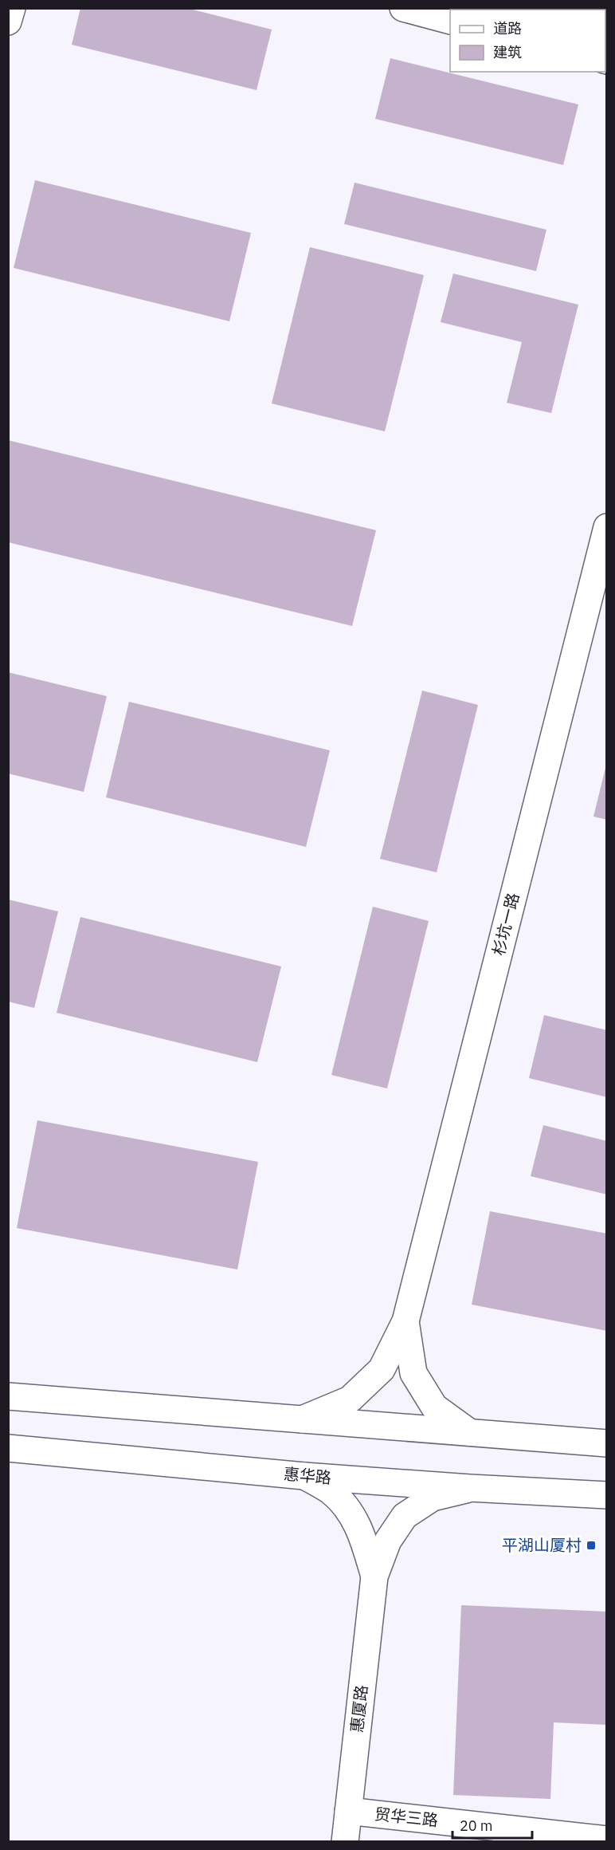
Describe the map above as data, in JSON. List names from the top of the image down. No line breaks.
{"streets":{"street":["杉坑一路","惠华路","惠厦路","贸华三路"]},"crossings":[["惠厦路","贸华三路"]],"places":{"transit":["平湖山厦村"]},"legend":["道路","建筑"],"scale_bar":"20 m"}
